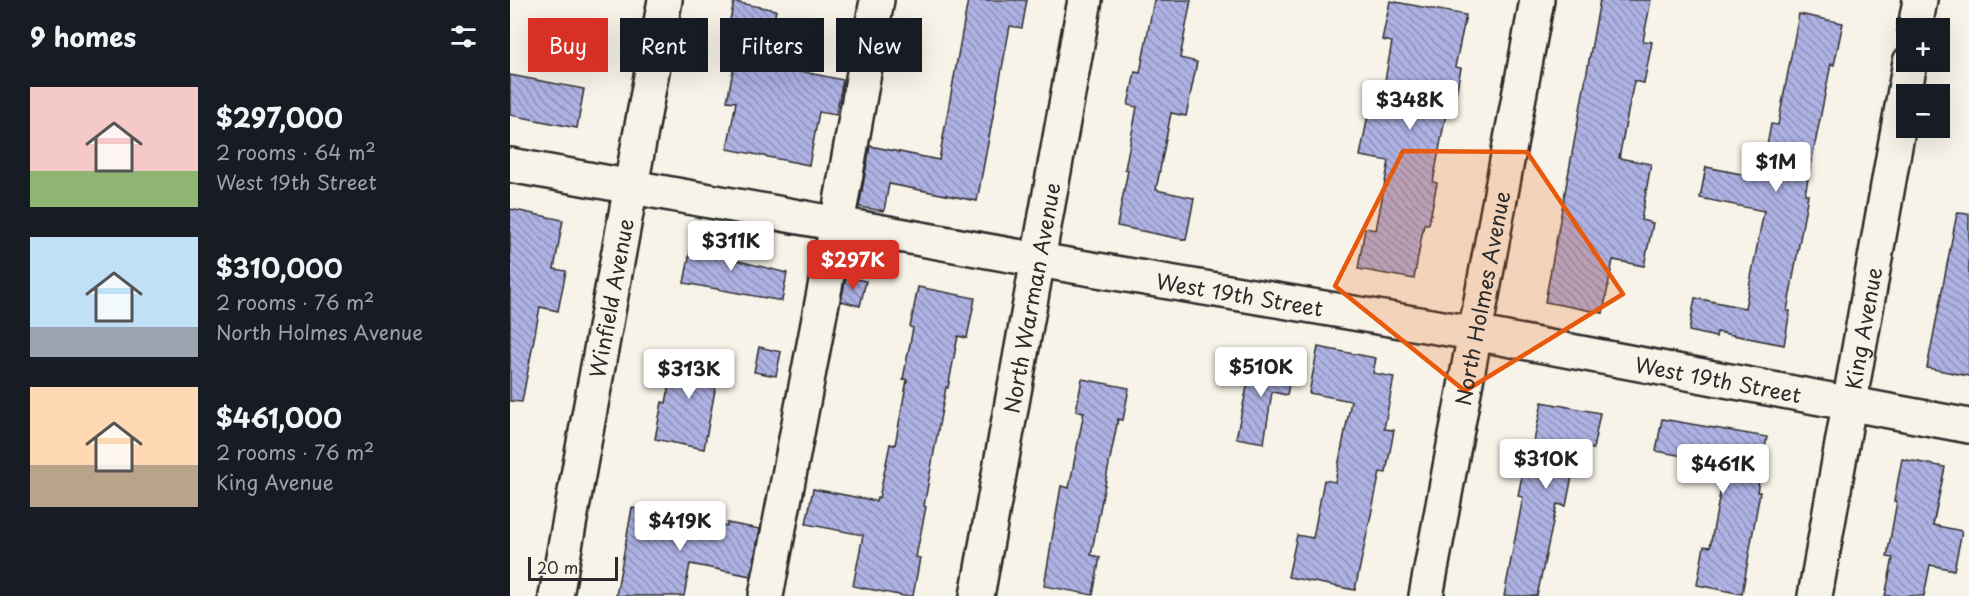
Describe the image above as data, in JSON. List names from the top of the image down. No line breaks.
{"streets":{"street":["West 19th Street","Winfield Avenue","North Warman Avenue","North Holmes Avenue","King Avenue"]},"crossings":[["West 19th Street","Winfield Avenue"],["West 19th Street","North Warman Avenue"],["West 19th Street","North Holmes Avenue"],["West 19th Street","King Avenue"]],"scale_bar":"20 m","page":{"heading":"9 homes","map_buttons":["+","−"],"chip":["Buy","Rent","Filters","New"],"list":[{"name":"$297,000","note":"2 rooms · 64 m² · West 19th Street"},{"name":"$310,000","note":"2 rooms · 76 m² · North Holmes Avenue"},{"name":"$461,000","note":"2 rooms · 76 m² · King Avenue"}],"price":["$348K","$1M","$311K","$297K","$510K","$313K","$310K","$461K","$419K"],"scale":"20 m"}}
